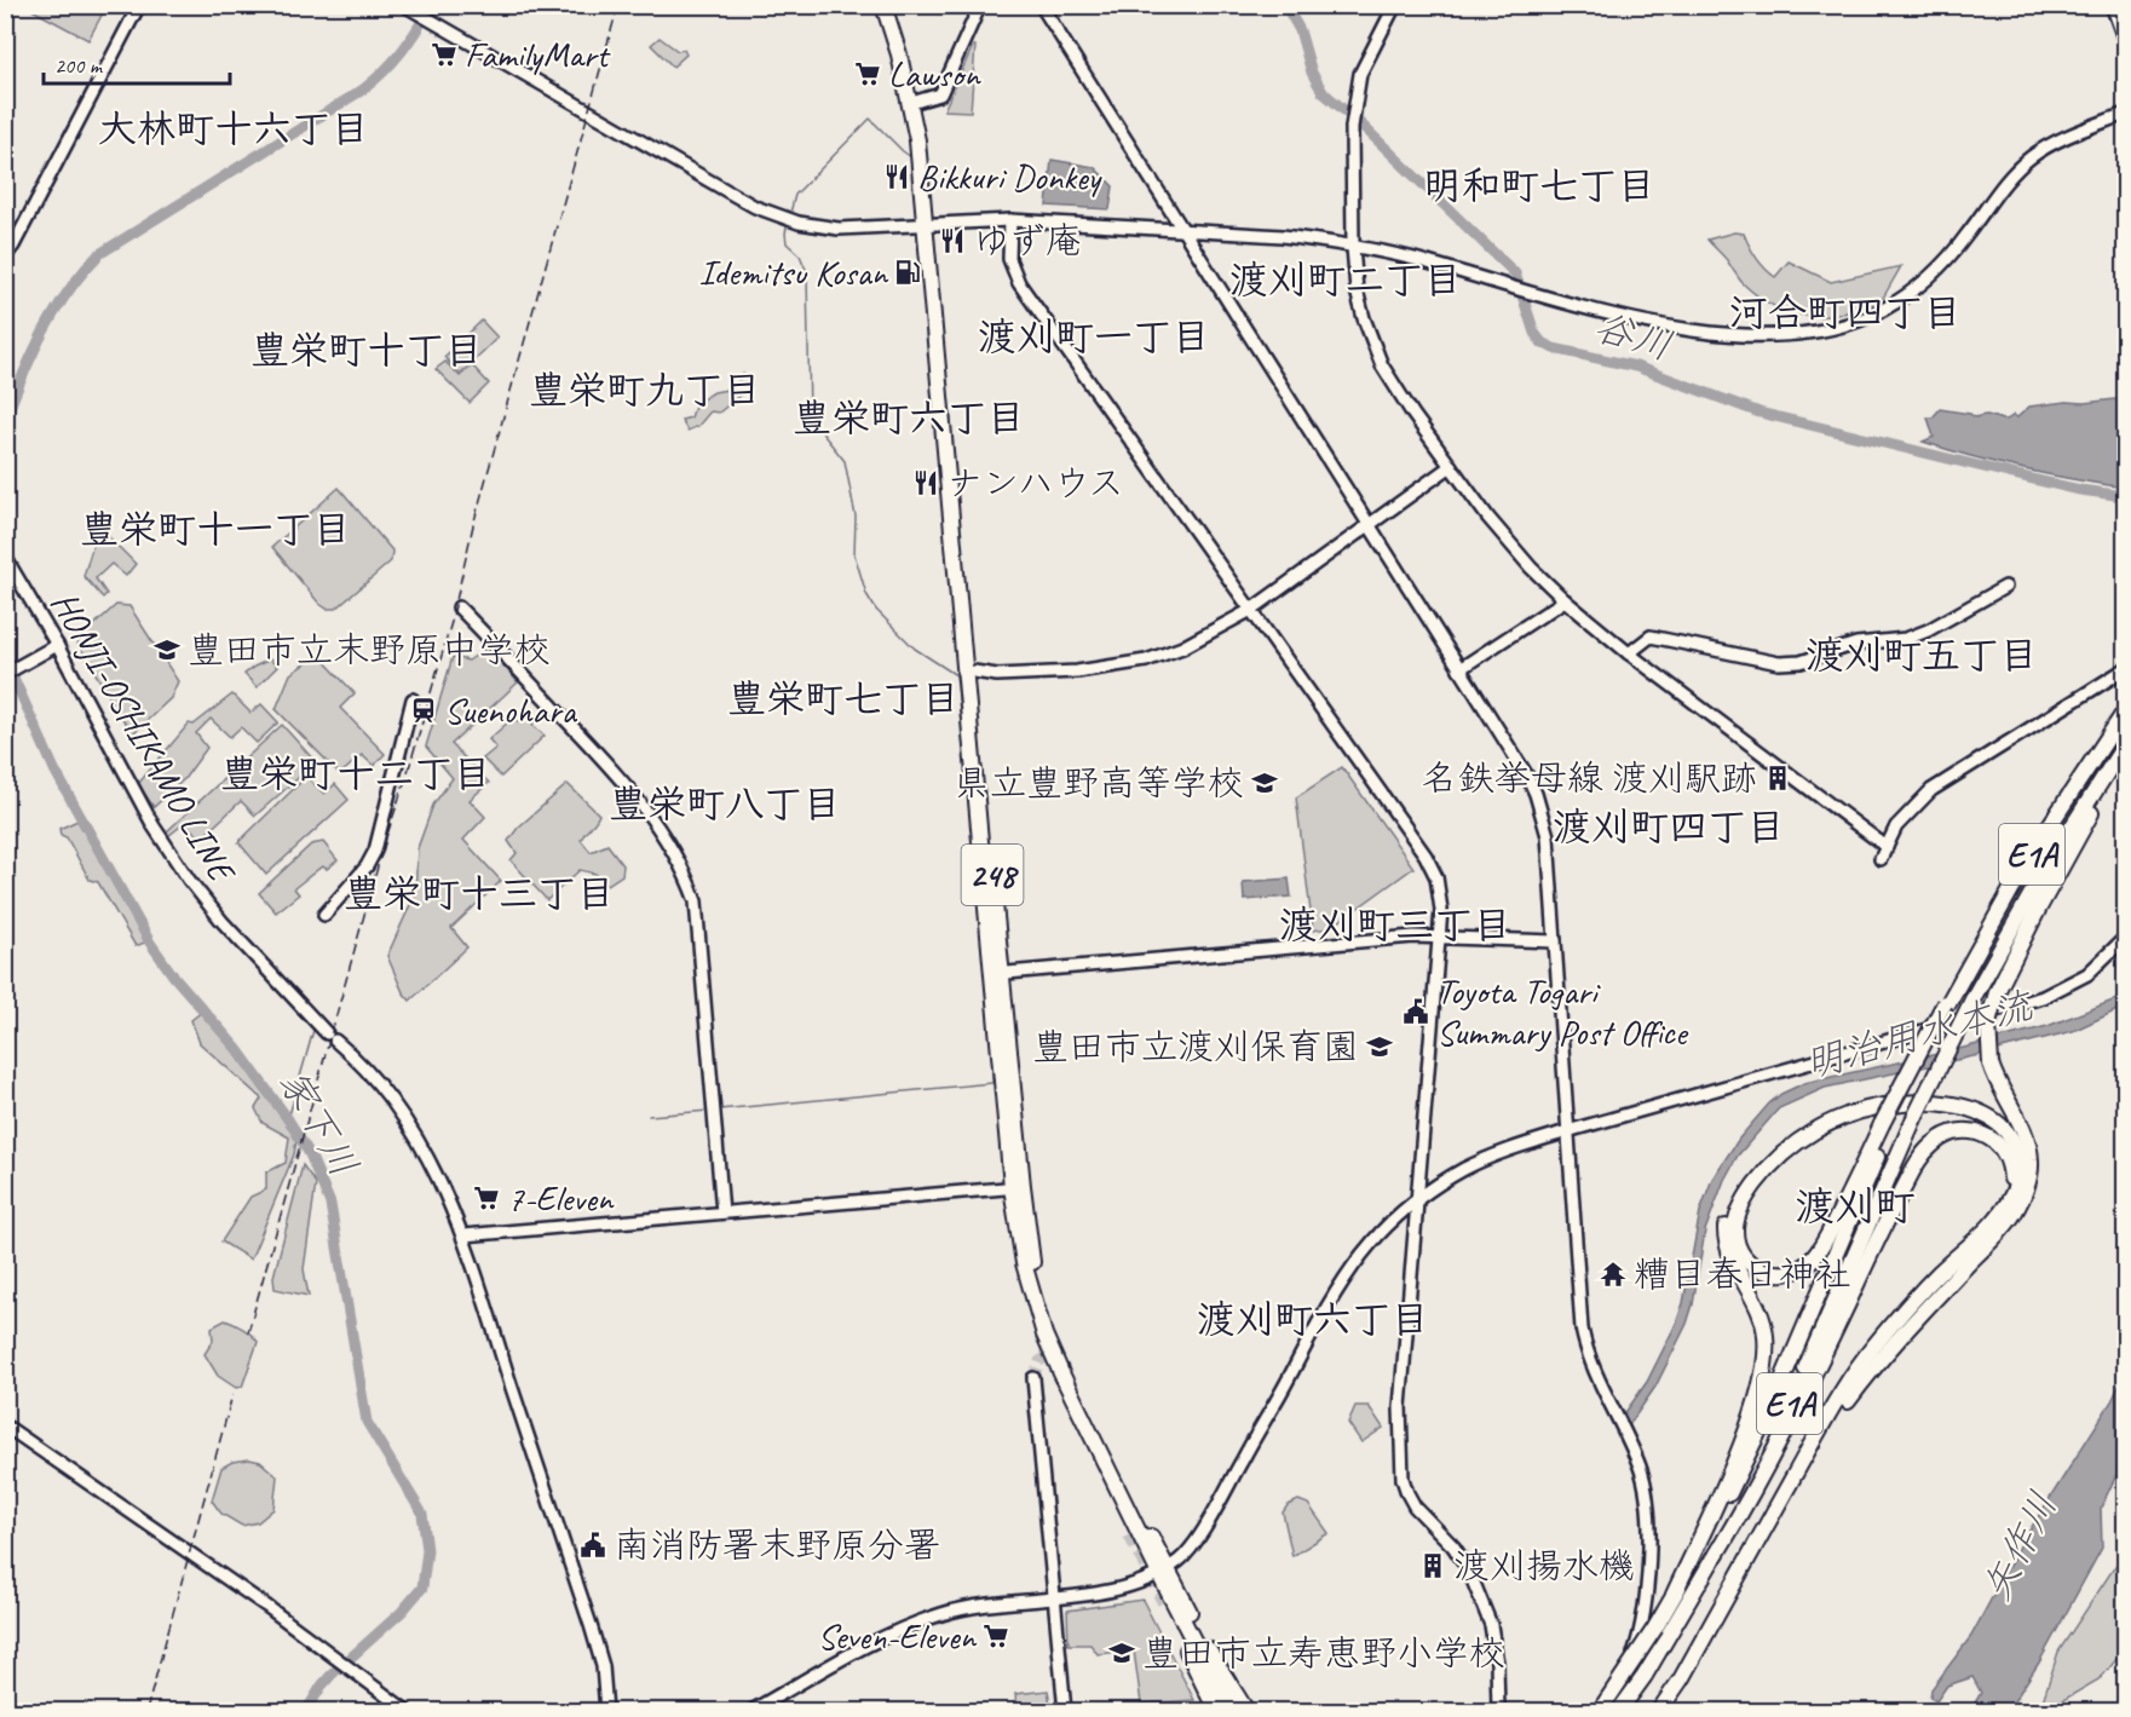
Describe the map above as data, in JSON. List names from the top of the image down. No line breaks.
{"streets":{"highway":["E1A","248"],"street":["HONJI-OSHIKAMO LINE"]},"districts":["大林町十六丁目","明和町七丁目","渡刈町二丁目","河合町四丁目","渡刈町一丁目","豊栄町十丁目","豊栄町九丁目","豊栄町六丁目","豊栄町十一丁目","渡刈町五丁目","豊栄町七丁目","豊栄町十二丁目","豊栄町八丁目","渡刈町四丁目","豊栄町十三丁目","渡刈町三丁目","渡刈町","渡刈町六丁目"],"water":["谷川","明治用水本流","家下川","矢作川"],"places":{"supermarket":["FamilyMart","Lawson","7-Eleven","Seven-Eleven"],"restaurant":["Bikkuri Donkey","ゆず庵","ナンハウス"],"fuel station":["Idemitsu Kosan"],"school or university":["豊田市立末野原中学校","県立豊野高等学校","豊田市立渡刈保育園","豊田市立寿恵野小学校"],"station":["Suenohara"],"building":["名鉄挙母線 渡刈駅跡","渡刈揚水機"],"public building":["Toyota Togari Summary Post Office","南消防署末野原分署"],"temple":["糟目春日神社"]},"scale_bar":"200 m"}
